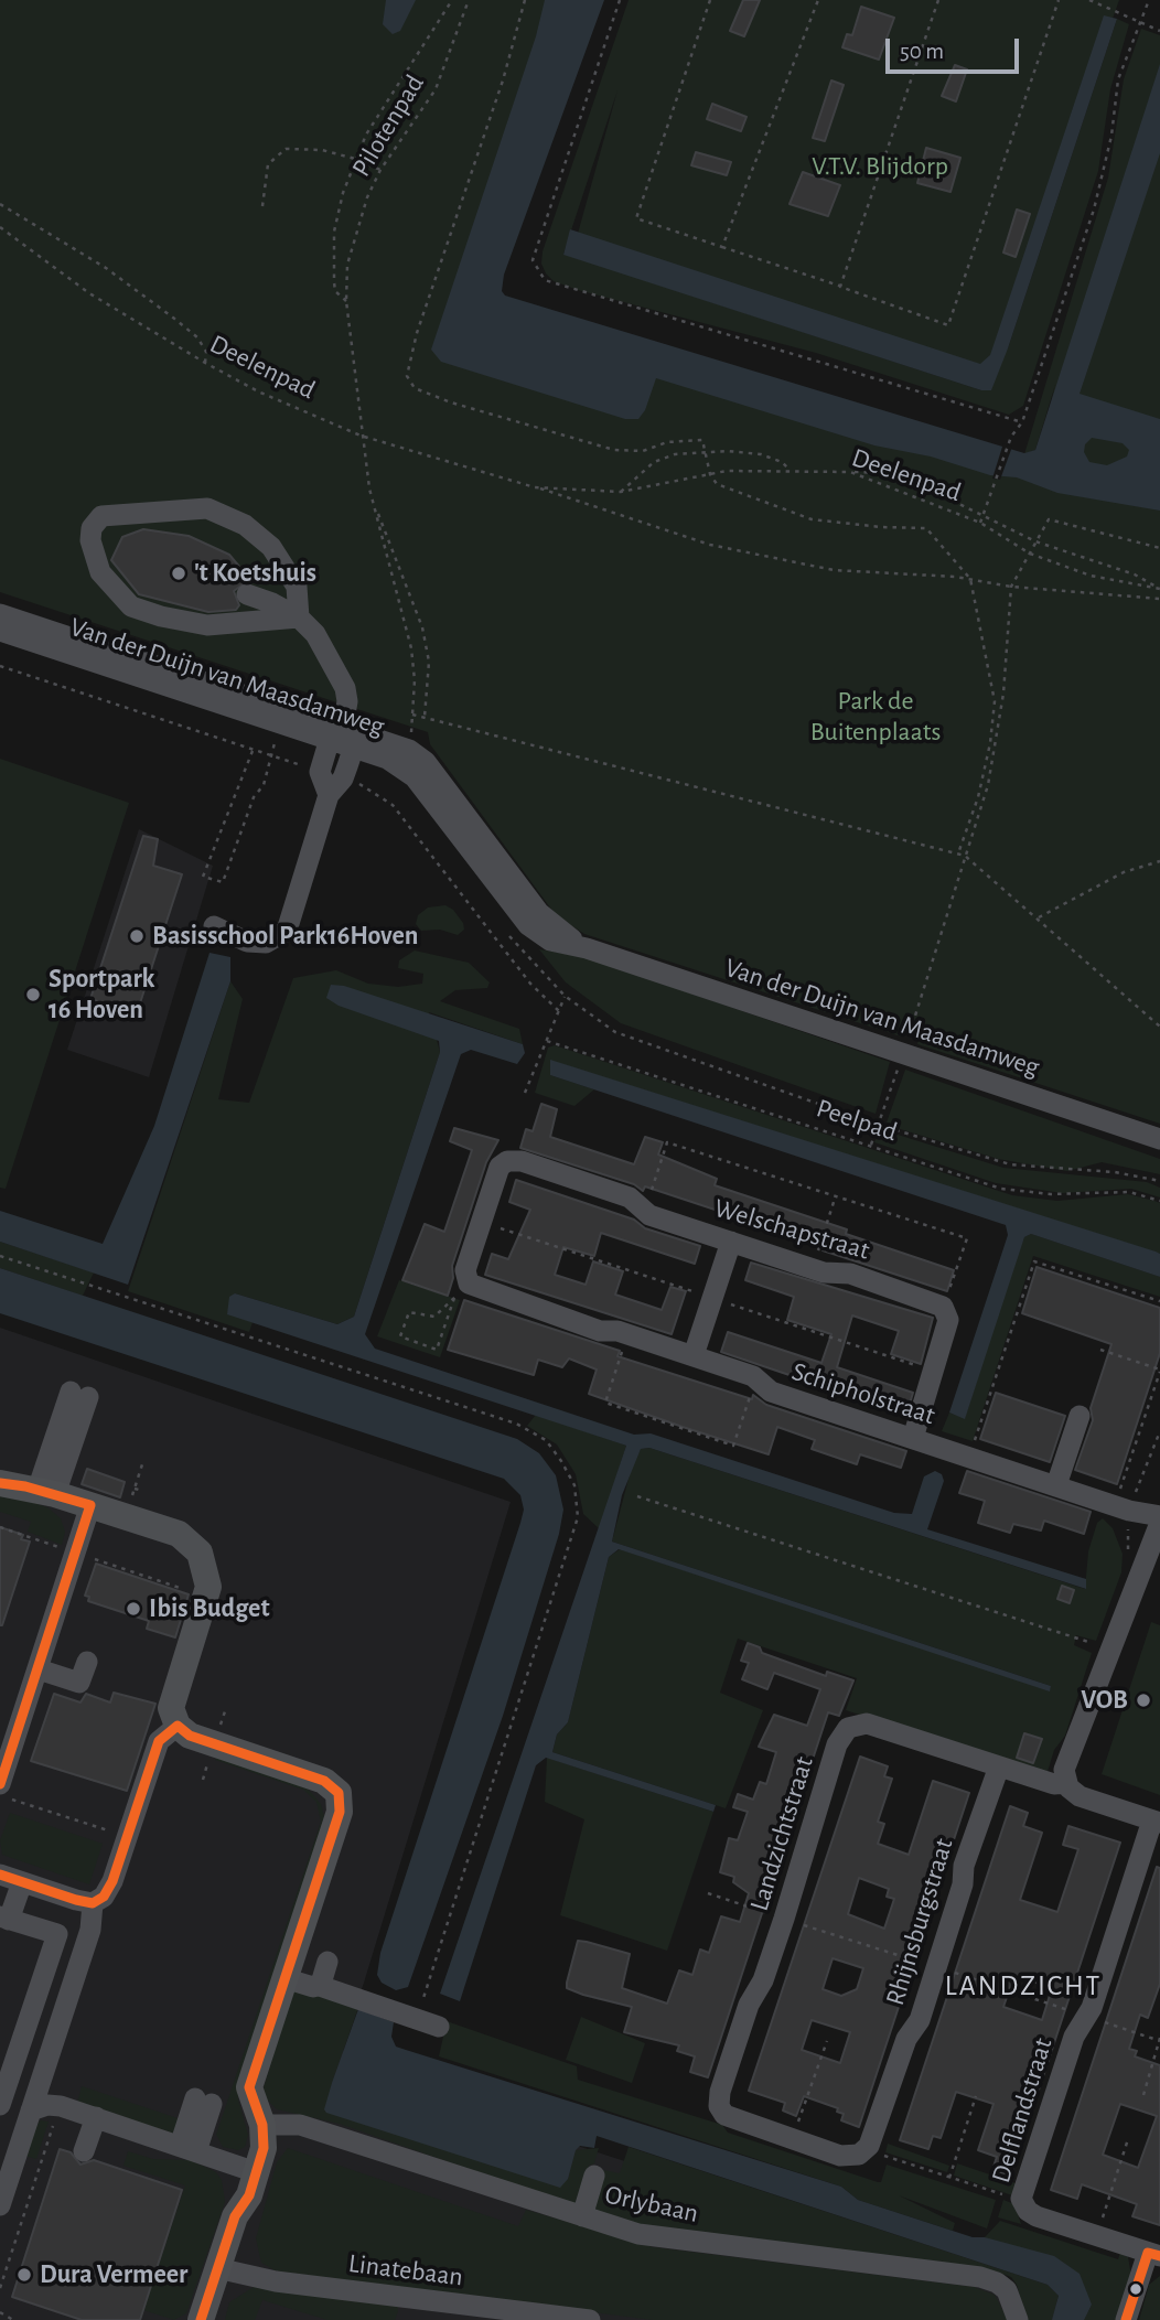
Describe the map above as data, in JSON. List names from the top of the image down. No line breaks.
{"streets":{"street":["Van der Duijn van Maasdamweg","Welschapstraat","Schipholstraat","Landzichtstraat","Rhijnsburgstraat","Delflandstraat","Orlybaan","Linatebaan"],"path":["Pilotenpad","Deelenpad","Peelpad"]},"crossings":[["Pilotenpad","Deelenpad"],["Pilotenpad","Van der Duijn van Maasdamweg"],["Welschapstraat","Schipholstraat"],["Landzichtstraat","Rhijnsburgstraat"]],"districts":["LANDZICHT"],"parks":["V.T.V. Blijdorp","Park de Buitenplaats"],"places":["'t Koetshuis","Basisschool Park16Hoven","Sportpark 16 Hoven","Ibis Budget","VOB","Dura Vermeer"],"scale_bar":"50 m"}
